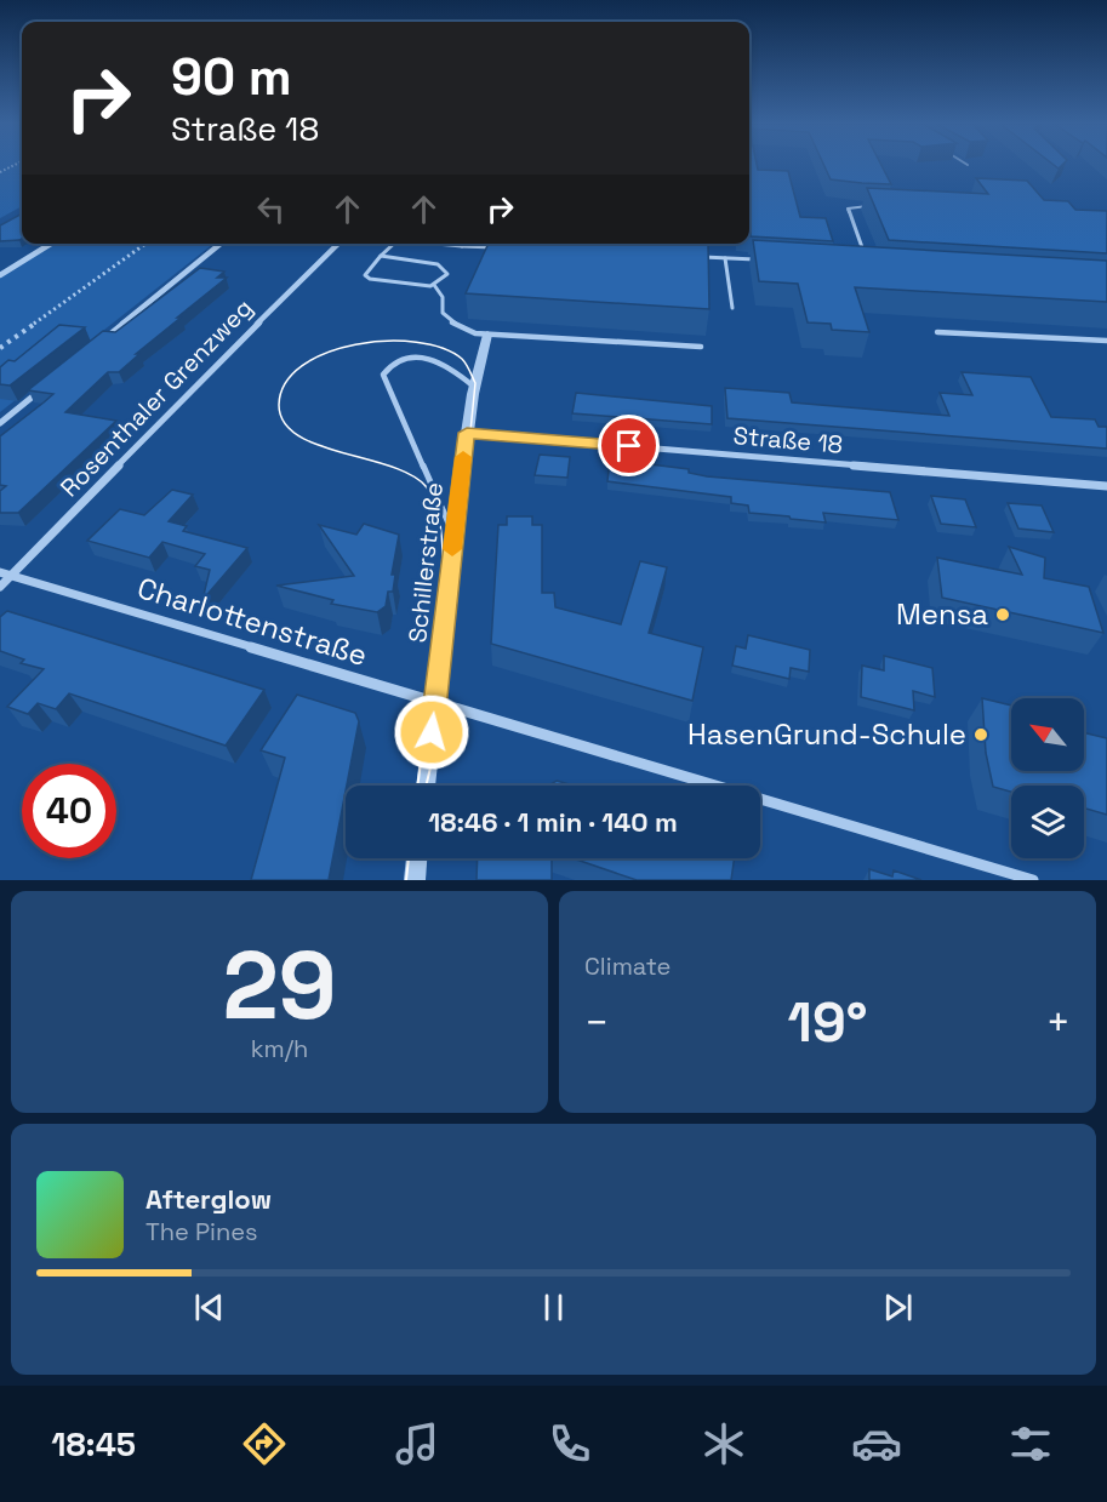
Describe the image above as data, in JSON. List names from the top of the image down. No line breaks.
{"streets":{"street":["Rosenthaler Grenzweg","Straße 18","Schillerstraße","Charlottenstraße"]},"crossings":[["Rosenthaler Grenzweg","Charlottenstraße"],["Straße 18","Schillerstraße"],["Schillerstraße","Charlottenstraße"]],"places":["Mensa","HasenGrund-Schule"],"north":"top left","page":{"turn":["90 m","Straße 18"],"limit":"40","trip":"18:46 · 1 min · 140 m","tile":[["29","km/h"],"Climate"],"heat":["−","19°","+"],"song":["Afterglow","The Pines"],"tabs":"18:45"}}
